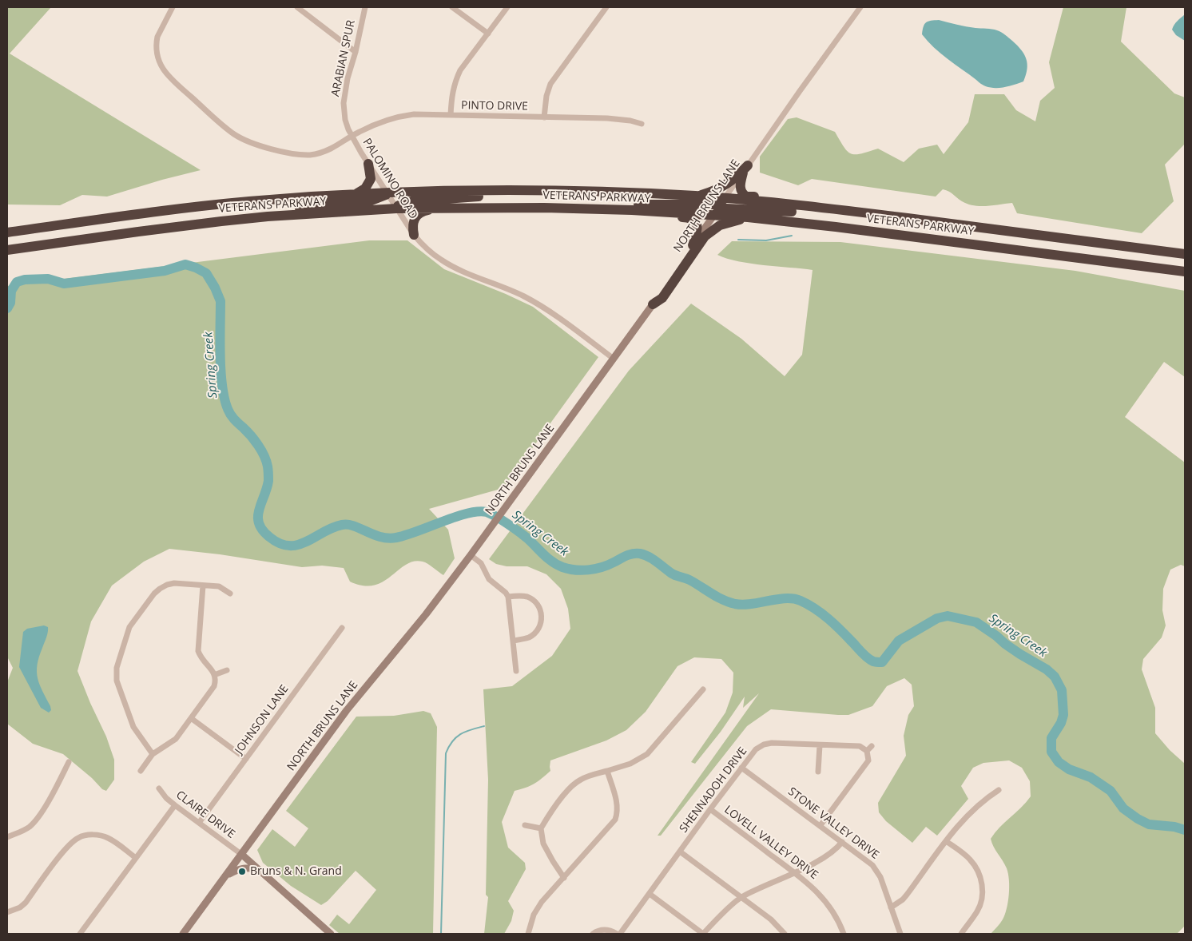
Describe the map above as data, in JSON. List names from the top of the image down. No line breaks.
{"streets":{"highway":["VETERANS PARKWAY"],"main road":["NORTH BRUNS LANE"],"street":["ARABIAN SPUR","PINTO DRIVE","PALOMINO ROAD","JOHNSON LANE","SHENNADOH DRIVE","CLAIRE DRIVE","STONE VALLEY DRIVE","LOVELL VALLEY DRIVE"]},"crossings":[["ARABIAN SPUR","PINTO DRIVE"],["ARABIAN SPUR","PALOMINO ROAD"],["PINTO DRIVE","PALOMINO ROAD"],["PALOMINO ROAD","VETERANS PARKWAY"],["PALOMINO ROAD","NORTH BRUNS LANE"],["VETERANS PARKWAY","NORTH BRUNS LANE"],["NORTH BRUNS LANE","CLAIRE DRIVE"],["JOHNSON LANE","CLAIRE DRIVE"],["SHENNADOH DRIVE","STONE VALLEY DRIVE"],["SHENNADOH DRIVE","LOVELL VALLEY DRIVE"]],"water":["Spring Creek"],"places":["Bruns & N. Grand"]}
